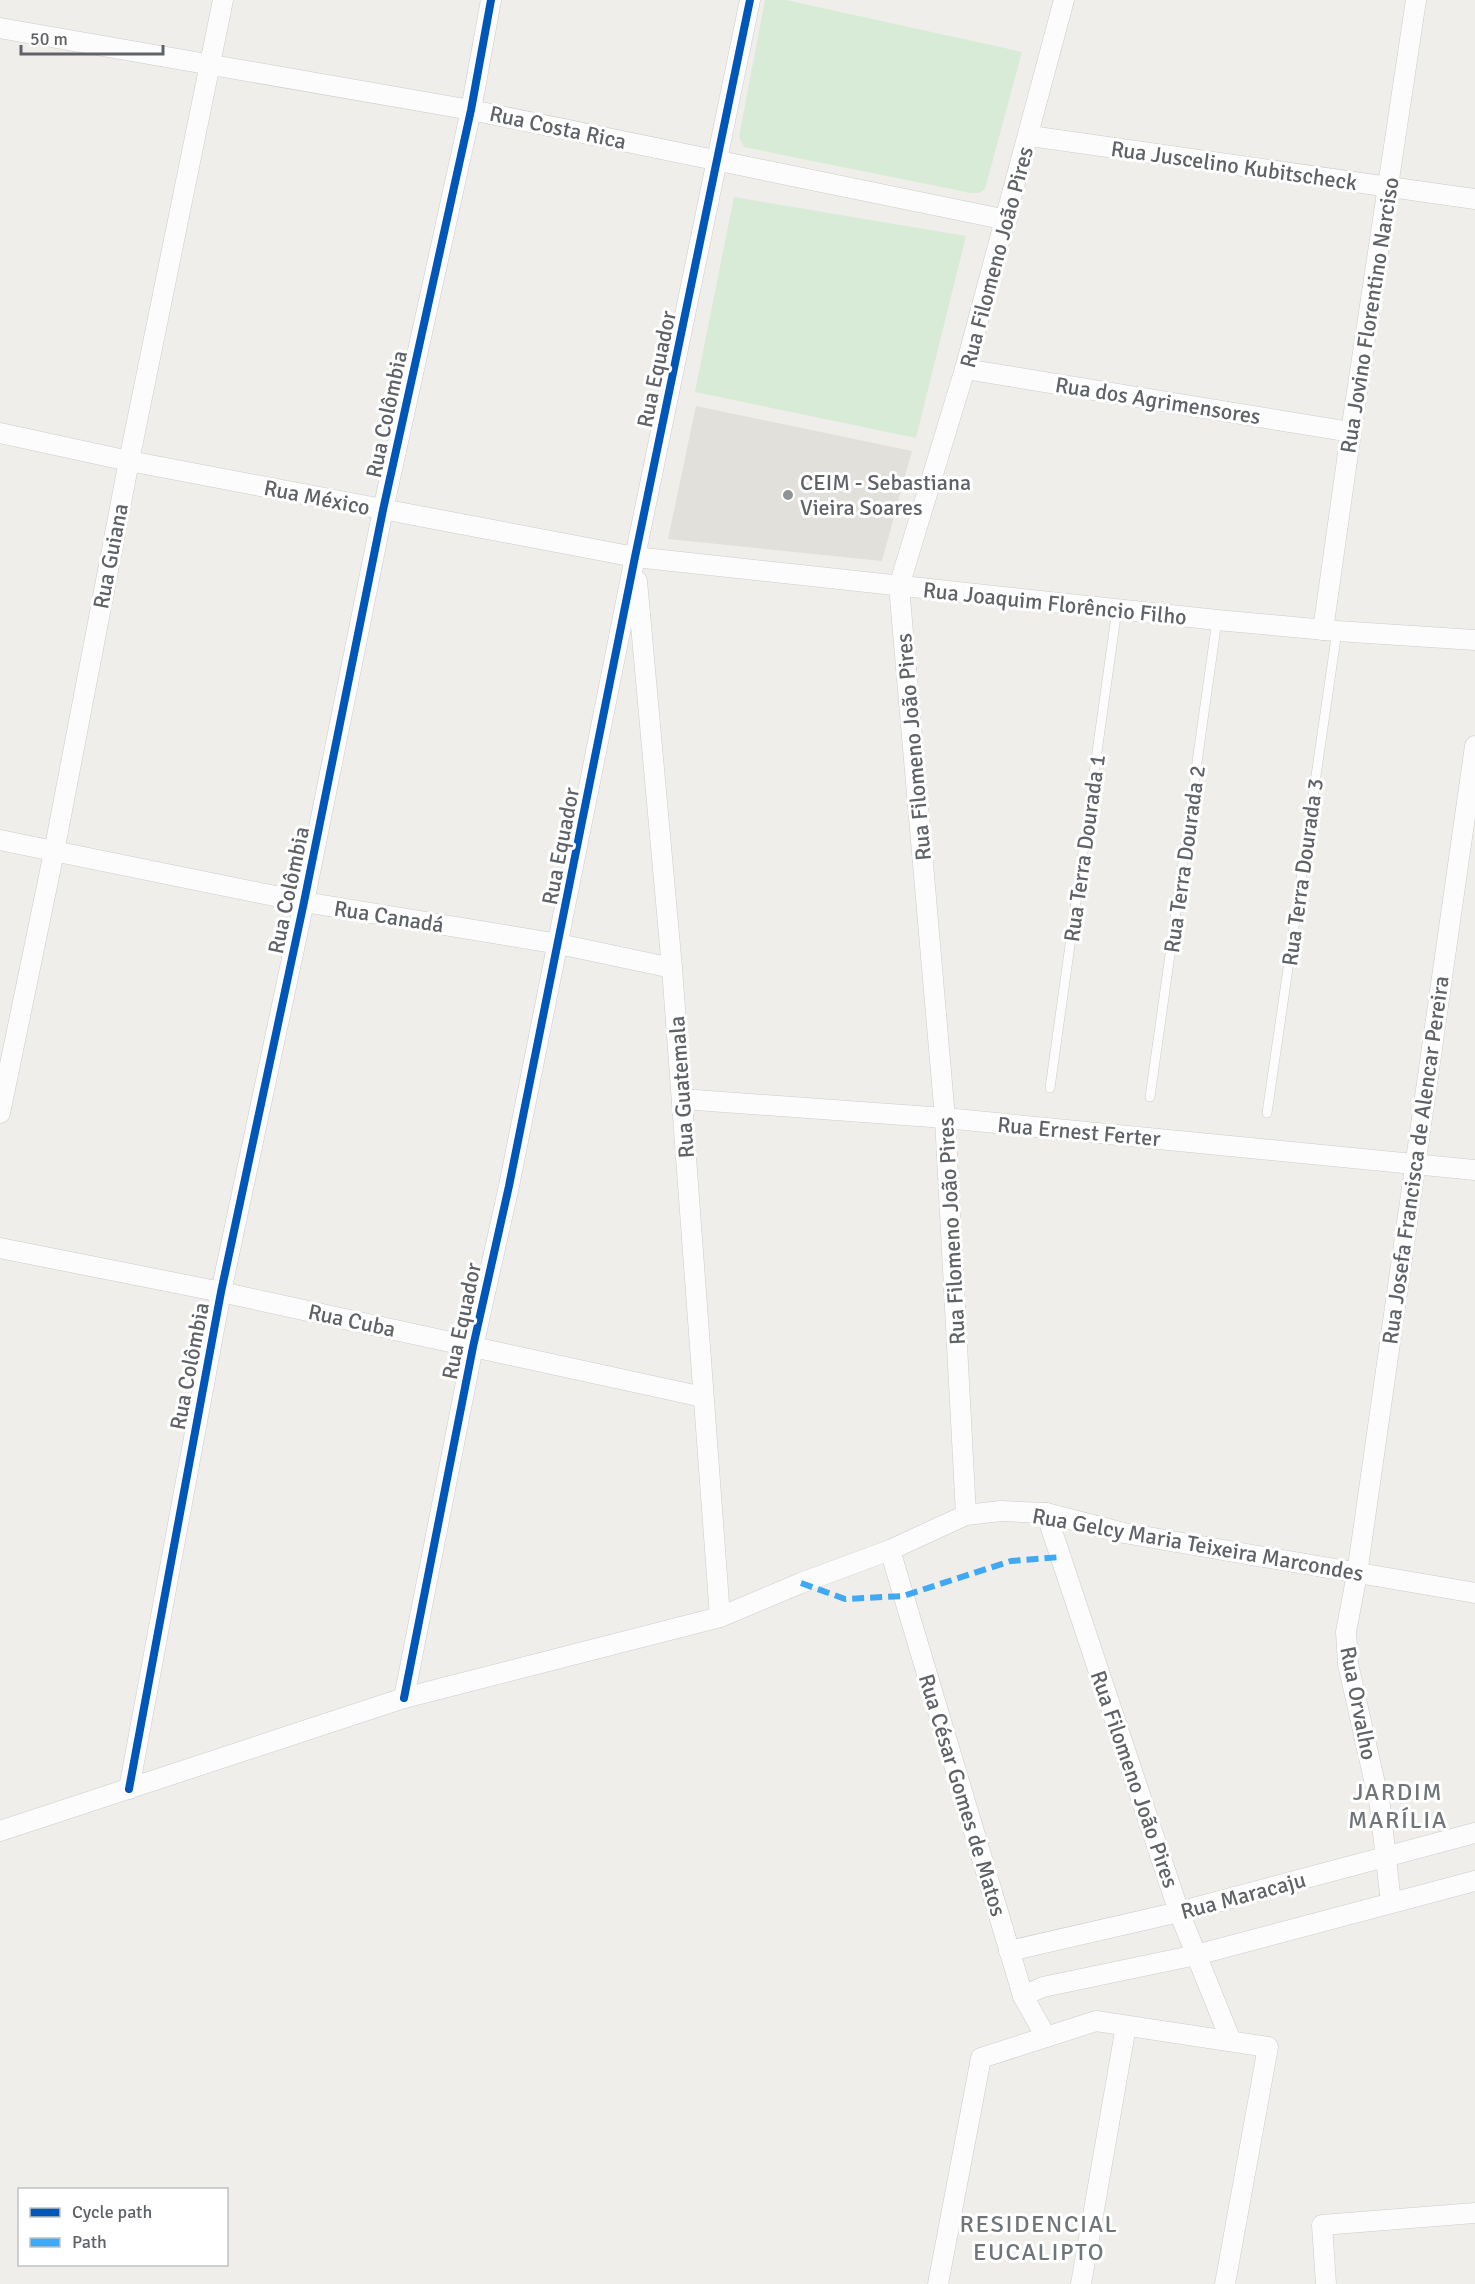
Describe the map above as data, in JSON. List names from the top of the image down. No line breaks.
{"streets":{"street":["Rua Costa Rica","Rua Juscelino Kubitscheck","Rua Filomeno João Pires","Rua Jovino Florentino Narciso","Rua Equador","Rua dos Agrimensores","Rua Colômbia","Rua México","Rua Guiana","Rua Joaquim Florêncio Filho","Rua Canadá","Rua Guatemala","Rua Ernest Ferter","Rua Josefa Francisca de Alencar Pereira","Rua Cuba","Rua Gelcy Maria Teixeira Marcondes","Rua Orvalho","Rua César Gomes de Matos","Rua Maracaju"],"lane":["Rua Terra Dourada 1","Rua Terra Dourada 2","Rua Terra Dourada 3"]},"crossings":[["Rua Costa Rica","Rua Filomeno João Pires"],["Rua Costa Rica","Rua Equador"],["Rua Costa Rica","Rua Colômbia"],["Rua Costa Rica","Rua Guiana"],["Rua Juscelino Kubitscheck","Rua Filomeno João Pires"],["Rua Juscelino Kubitscheck","Rua Jovino Florentino Narciso"],["Rua Filomeno João Pires","Rua dos Agrimensores"],["Rua Filomeno João Pires","Rua Joaquim Florêncio Filho"],["Rua Filomeno João Pires","Rua Ernest Ferter"],["Rua Filomeno João Pires","Rua Gelcy Maria Teixeira Marcondes"],["Rua Filomeno João Pires","Rua Maracaju"],["Rua Jovino Florentino Narciso","Rua dos Agrimensores"],["Rua Jovino Florentino Narciso","Rua Joaquim Florêncio Filho"],["Rua Jovino Florentino Narciso","Rua Terra Dourada 3"],["Rua Equador","Rua México"],["Rua Equador","Rua Joaquim Florêncio Filho"],["Rua Equador","Rua Canadá"],["Rua Equador","Rua Guatemala"],["Rua Equador","Rua Cuba"],["Rua Equador","Rua Gelcy Maria Teixeira Marcondes"],["Rua Colômbia","Rua México"],["Rua Colômbia","Rua Canadá"],["Rua Colômbia","Rua Cuba"],["Rua Colômbia","Rua Gelcy Maria Teixeira Marcondes"],["Rua México","Rua Guiana"],["Rua México","Rua Joaquim Florêncio Filho"],["Rua México","Rua Guatemala"],["Rua Guiana","Rua Canadá"],["Rua Joaquim Florêncio Filho","Rua Terra Dourada 1"],["Rua Joaquim Florêncio Filho","Rua Terra Dourada 2"],["Rua Joaquim Florêncio Filho","Rua Terra Dourada 3"],["Rua Joaquim Florêncio Filho","Rua Guatemala"],["Rua Canadá","Rua Guatemala"],["Rua Guatemala","Rua Ernest Ferter"],["Rua Guatemala","Rua Cuba"],["Rua Guatemala","Rua Gelcy Maria Teixeira Marcondes"],["Rua Ernest Ferter","Rua Josefa Francisca de Alencar Pereira"],["Rua Josefa Francisca de Alencar Pereira","Rua Gelcy Maria Teixeira Marcondes"],["Rua Josefa Francisca de Alencar Pereira","Rua Orvalho"],["Rua Gelcy Maria Teixeira Marcondes","Rua Orvalho"],["Rua Gelcy Maria Teixeira Marcondes","Rua César Gomes de Matos"],["Rua Orvalho","Rua Maracaju"],["Rua César Gomes de Matos","Rua Maracaju"]],"districts":["JARDIM MARÍLIA","RESIDENCIAL EUCALIPTO"],"places":["CEIM - Sebastiana Vieira Soares"],"legend":["Cycle path","Path"],"scale_bar":"50 m"}
